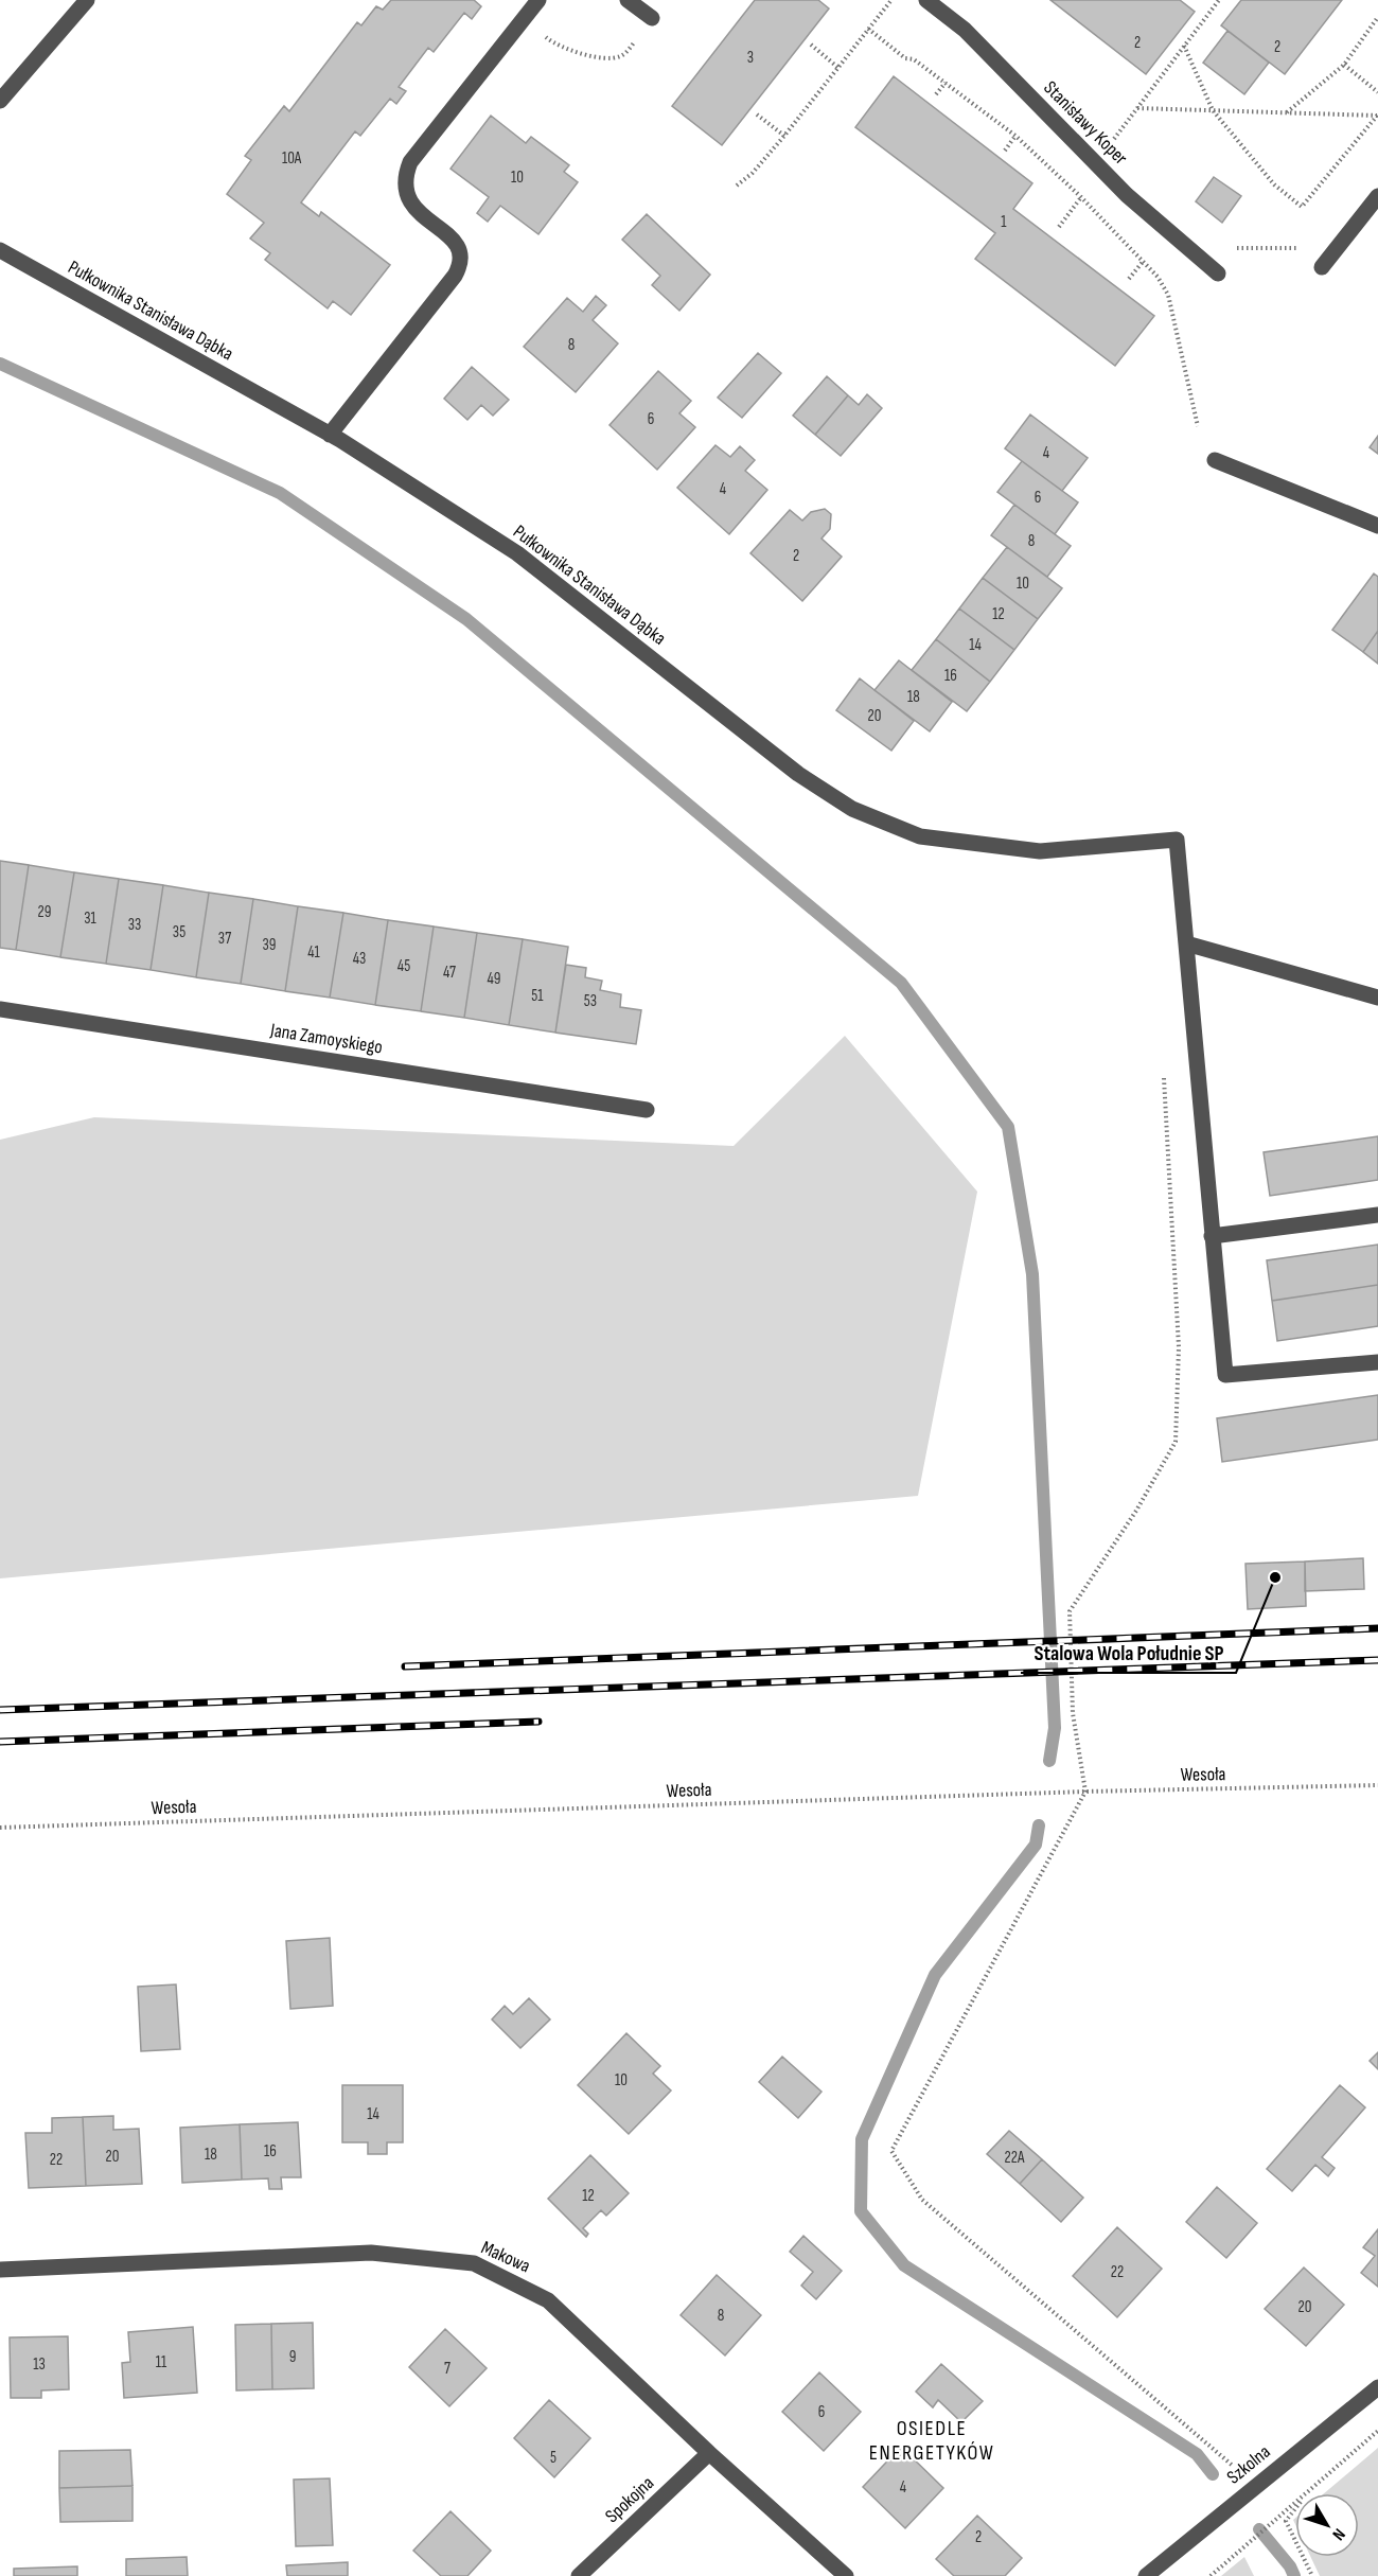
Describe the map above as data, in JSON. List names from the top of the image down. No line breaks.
{"streets":{"street":["Stanisławy Koper","Pułkownika Stanisława Dąbka","Jana Zamoyskiego","Makowa","Szkolna","Spokojna"],"path":["Wesoła"]},"crossings":[["Makowa","Spokojna"]],"districts":["OSIEDLE ENERGETYKÓW"],"places":["Stalowa Wola Południe SP"],"house_numbers":["2","2","3","10A","10","1","8","6","4","4","6","8","2","10","12","14","16","18","20","29","31","33","35","37","39","41","43","45","47","49","51","53","10","14","16","18","20","22A","22","12","22","20","8","9","11","13","7","6","5","4","2"],"north":"bottom right"}
